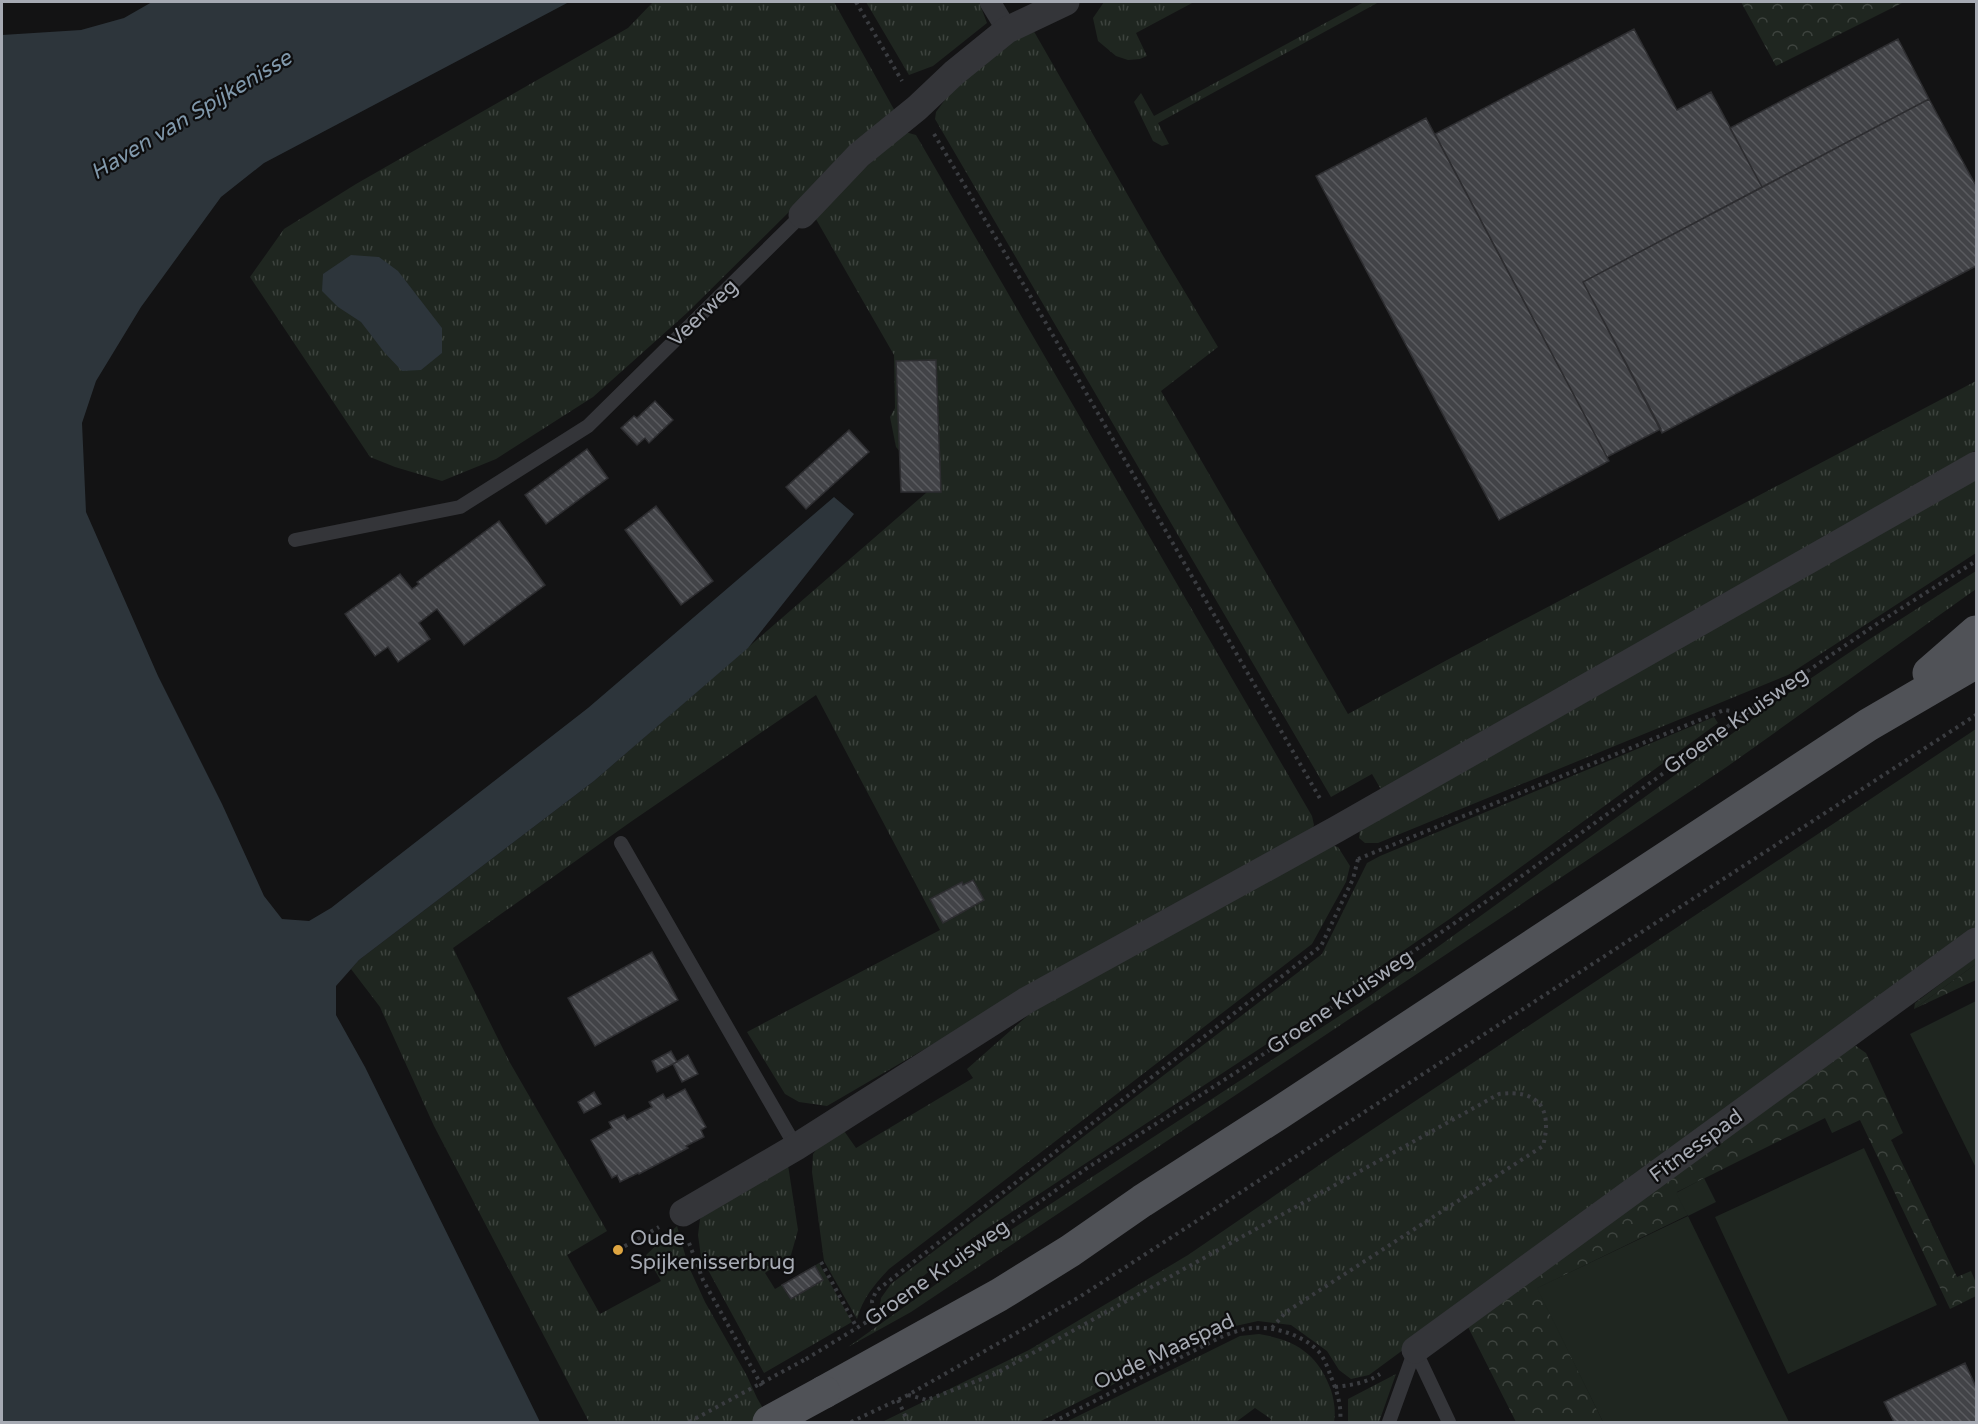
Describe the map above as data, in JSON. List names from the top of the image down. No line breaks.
{"streets":{"main road":["Groene Kruisweg"],"street":["Veerweg","Fitnesspad"],"path":["Oude Maaspad"]},"water":["Haven van Spijkenisse"],"places":["Oude Spijkenisserbrug"]}
